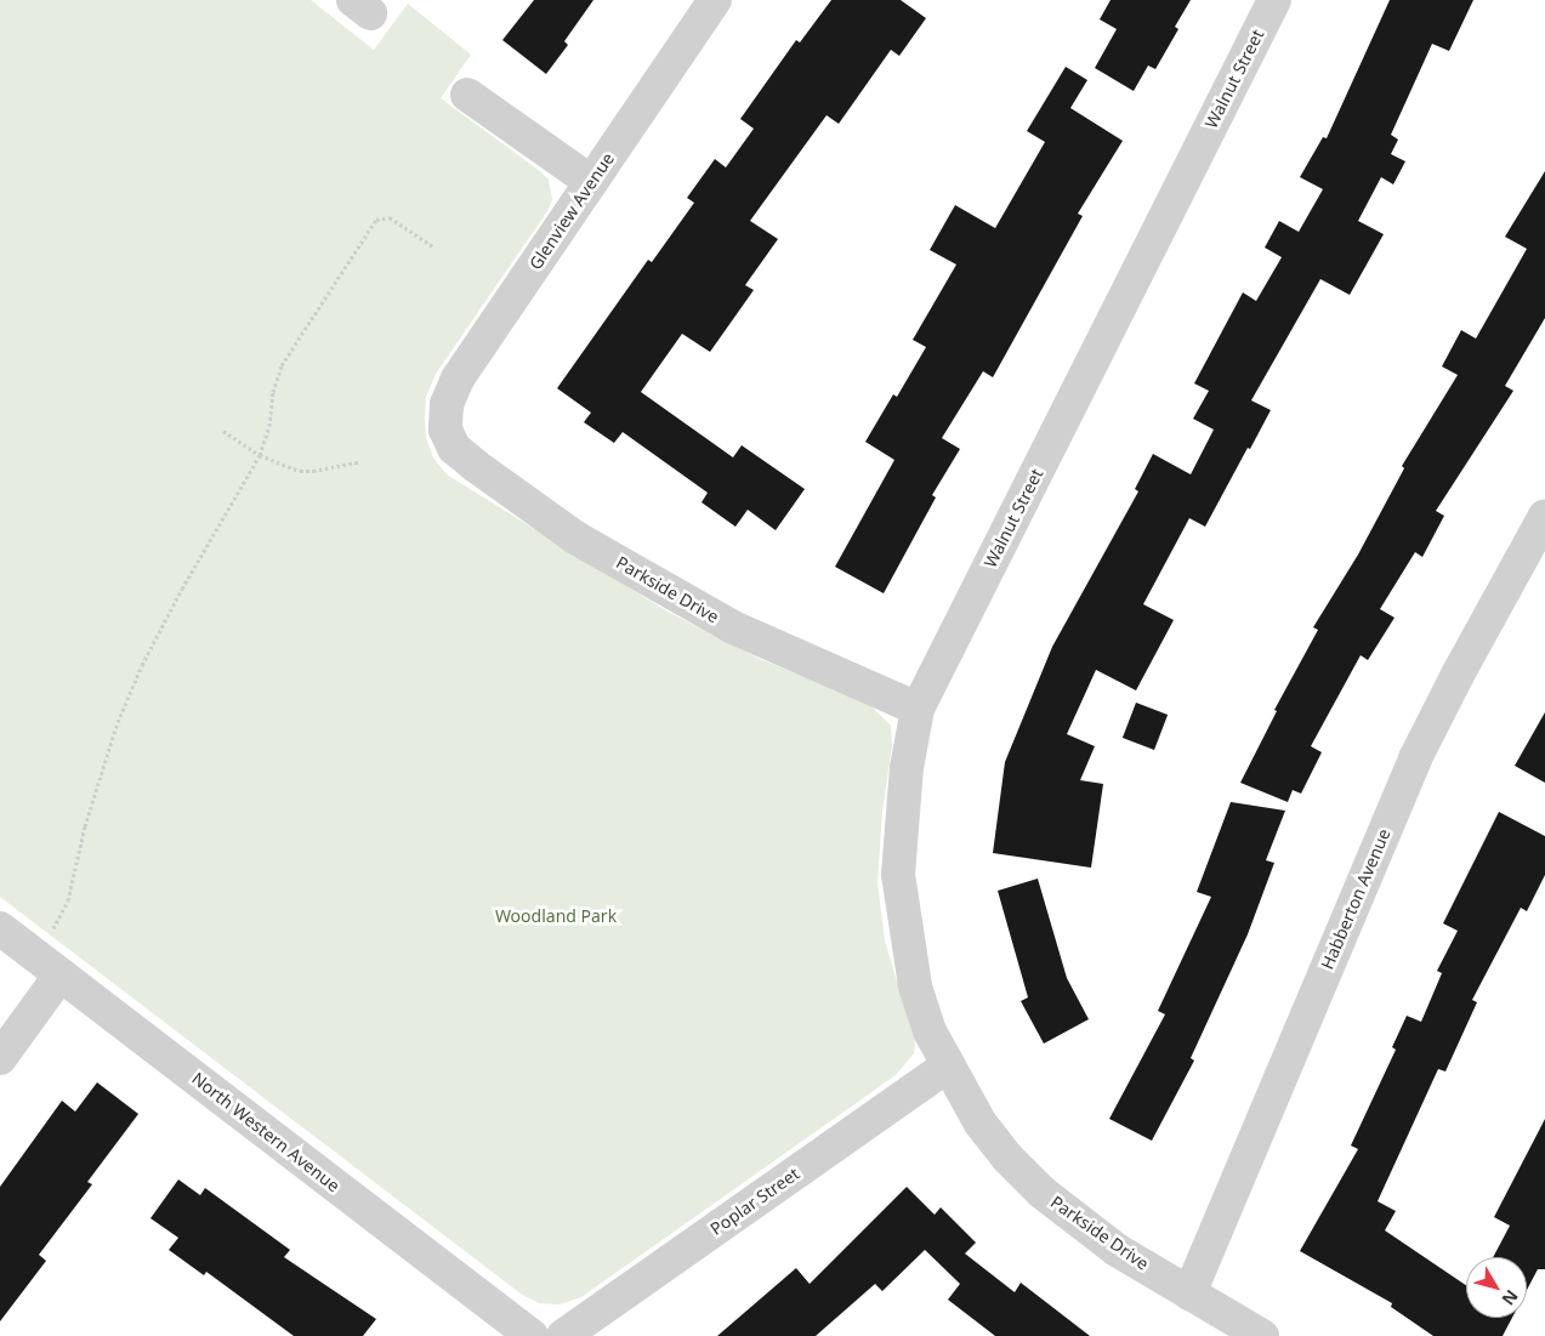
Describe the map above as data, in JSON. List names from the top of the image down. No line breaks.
{"streets":{"street":["Walnut Street","Glenview Avenue","Parkside Drive","Habberton Avenue","North Western Avenue","Poplar Street"]},"crossings":[["Walnut Street","Parkside Drive"],["Walnut Street","Poplar Street"],["Glenview Avenue","Parkside Drive"],["Parkside Drive","Habberton Avenue"],["Parkside Drive","Poplar Street"]],"parks":["Woodland Park"],"north":"bottom right"}
